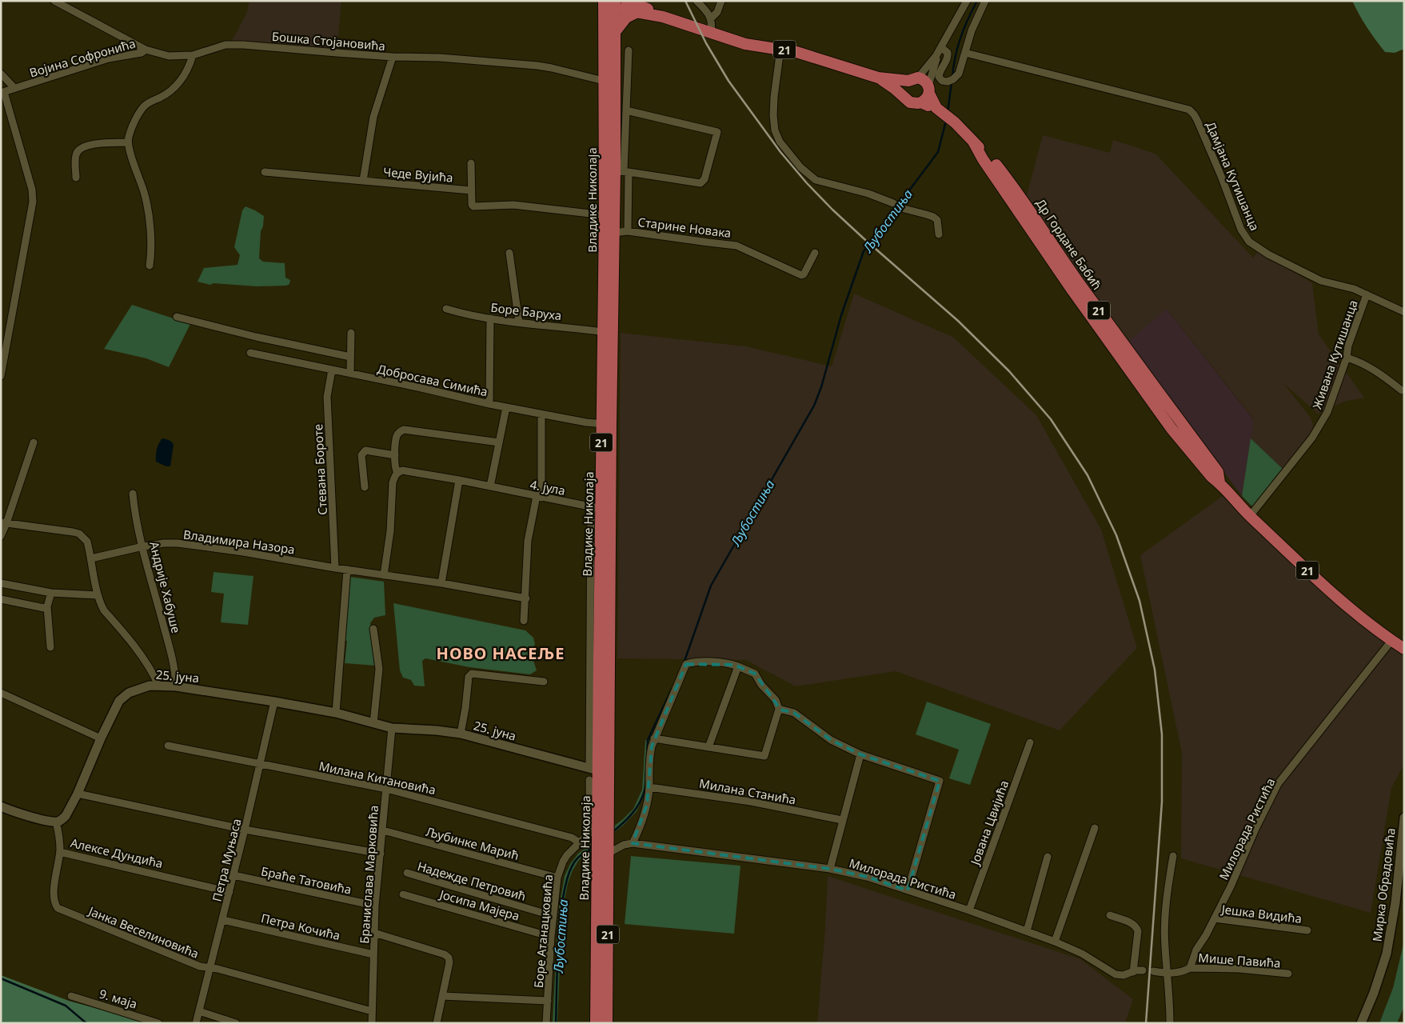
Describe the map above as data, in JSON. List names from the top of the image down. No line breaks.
{"streets":{"main road":["21","Владике Николаја","Др Гордане Бабић"],"street":["Бошка Стојановића","Војина Софронића","Чеде Вујића","Дамјана Кутишанца","Старине Новака","Боре Баруха","Живана Кутишанца","Добросава Симића","Стевана Бороте","4. јула","Владимира Назора","Андрије Хабуше","25. јуна","Милана Китановића","Милана Станића","Јована Цвијића","Милорада Ристића","Љубинке Марић","Алексе Дундића","Петра Муњаса","Бранислава Марковића","Браће Татовића","Надежде Петровић","Мирка Обрадовића","Јосипа Мајера","Јешка Видића","Петра Кочића","Боре Атанацковића","Јанка Веселиновића","Мише Павића","9. маја"]},"crossings":[["Бошка Стојановића","Војина Софронића"],["Бошка Стојановића","Владике Николаја"],["Бошка Стојановића","Старине Новака"],["21","Владике Николаја"],["21","Др Гордане Бабић"],["Дамјана Кутишанца","Живана Кутишанца"],["Владике Николаја","Старине Новака"],["Владике Николаја","Боре Баруха"],["Владике Николаја","Добросава Симића"],["Владике Николаја","4. јула"],["Владике Николаја","25. јуна"],["Владике Николаја","Милорада Ристића"],["Др Гордане Бабић","Живана Кутишанца"],["Др Гордане Бабић","Милорада Ристића"],["Добросава Симића","Стевана Бороте"],["Стевана Бороте","Владимира Назора"],["Владимира Назора","Андрије Хабуше"],["Андрије Хабуше","25. јуна"],["25. јуна","Алексе Дундића"],["25. јуна","Петра Муњаса"],["25. јуна","Бранислава Марковића"],["Милана Китановића","Петра Муњаса"],["Милана Китановића","Бранислава Марковића"],["Милана Китановића","Боре Атанацковића"],["Јована Цвијића","Милорада Ристића"],["Милорада Ристића","Јешка Видића"],["Милорада Ристића","Мише Павића"],["Љубинке Марић","Бранислава Марковића"],["Љубинке Марић","Боре Атанацковића"],["Алексе Дундића","Петра Муњаса"],["Алексе Дундића","Јанка Веселиновића"],["Петра Муњаса","Браће Татовића"],["Петра Муњаса","Петра Кочића"],["Петра Муњаса","Јанка Веселиновића"],["Бранислава Марковића","Браће Татовића"],["Бранислава Марковића","Петра Кочића"],["Бранислава Марковића","Јанка Веселиновића"],["Надежде Петровић","Боре Атанацковића"],["Јосипа Мајера","Боре Атанацковића"]],"districts":["НОВО НАСЕЉЕ"],"water":["Љубостиња"]}
